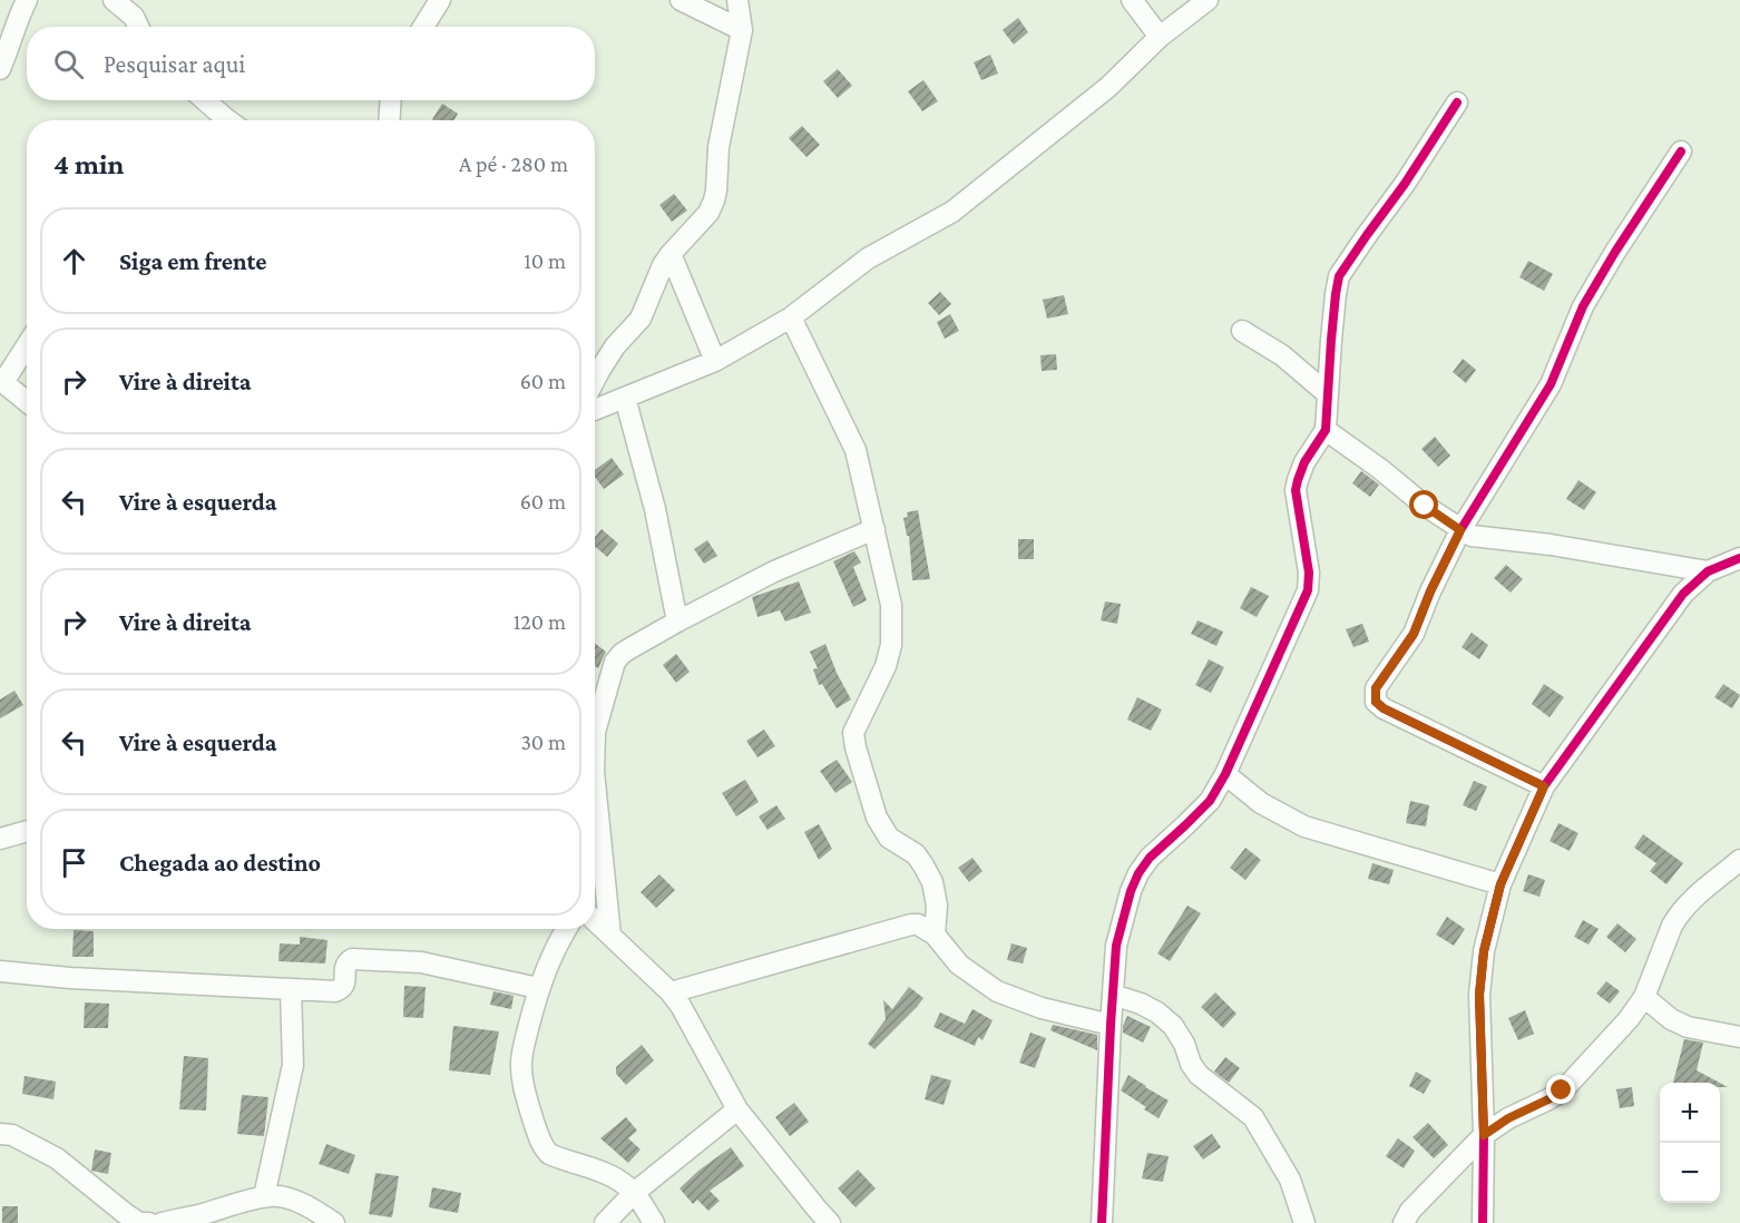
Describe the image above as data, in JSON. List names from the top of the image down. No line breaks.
{"page":{"search":"Pesquisar aqui","heading":["4 min","A pé · 280 m"],"list":[["Siga em frente","10 m"],["Vire à direita","60 m"],["Vire à esquerda","60 m"],["Vire à direita","120 m"],["Vire à esquerda","30 m"],"Chegada ao destino"],"map_buttons":["+","−"]}}
